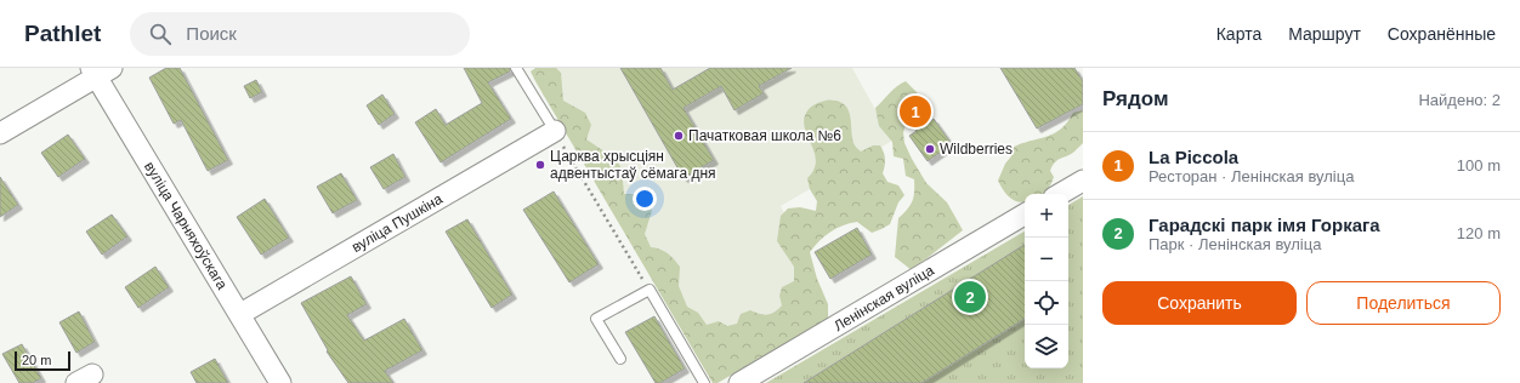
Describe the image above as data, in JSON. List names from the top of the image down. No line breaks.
{"streets":{"street":["вуліца Пушкіна","вуліца Чарняхоўскага","Ленінская вуліца"]},"crossings":[["вуліца Пушкіна","вуліца Чарняхоўскага"]],"places":["Пачатковая школа №6","Wildberries","Царква хрысціян адвентыстаў сёмага дня"],"scale_bar":"20 m","page":{"header":"Pathlet","search":"Поиск","nav":["Карта","Маршрут","Сохранённые"],"heading":["Рядом","Найдено: 2"],"pins":["1","2"],"list":[{"mark":"1","name":"La Piccola","note":"Ресторан · Ленінская вуліца","value":"100 m"},{"mark":"2","name":"Гарадскі парк імя Горкага","note":"Парк · Ленінская вуліца","value":"120 m"}],"map_buttons":["+","−"],"buttons":["Сохранить","Поделиться"],"scale":"20 m"}}
